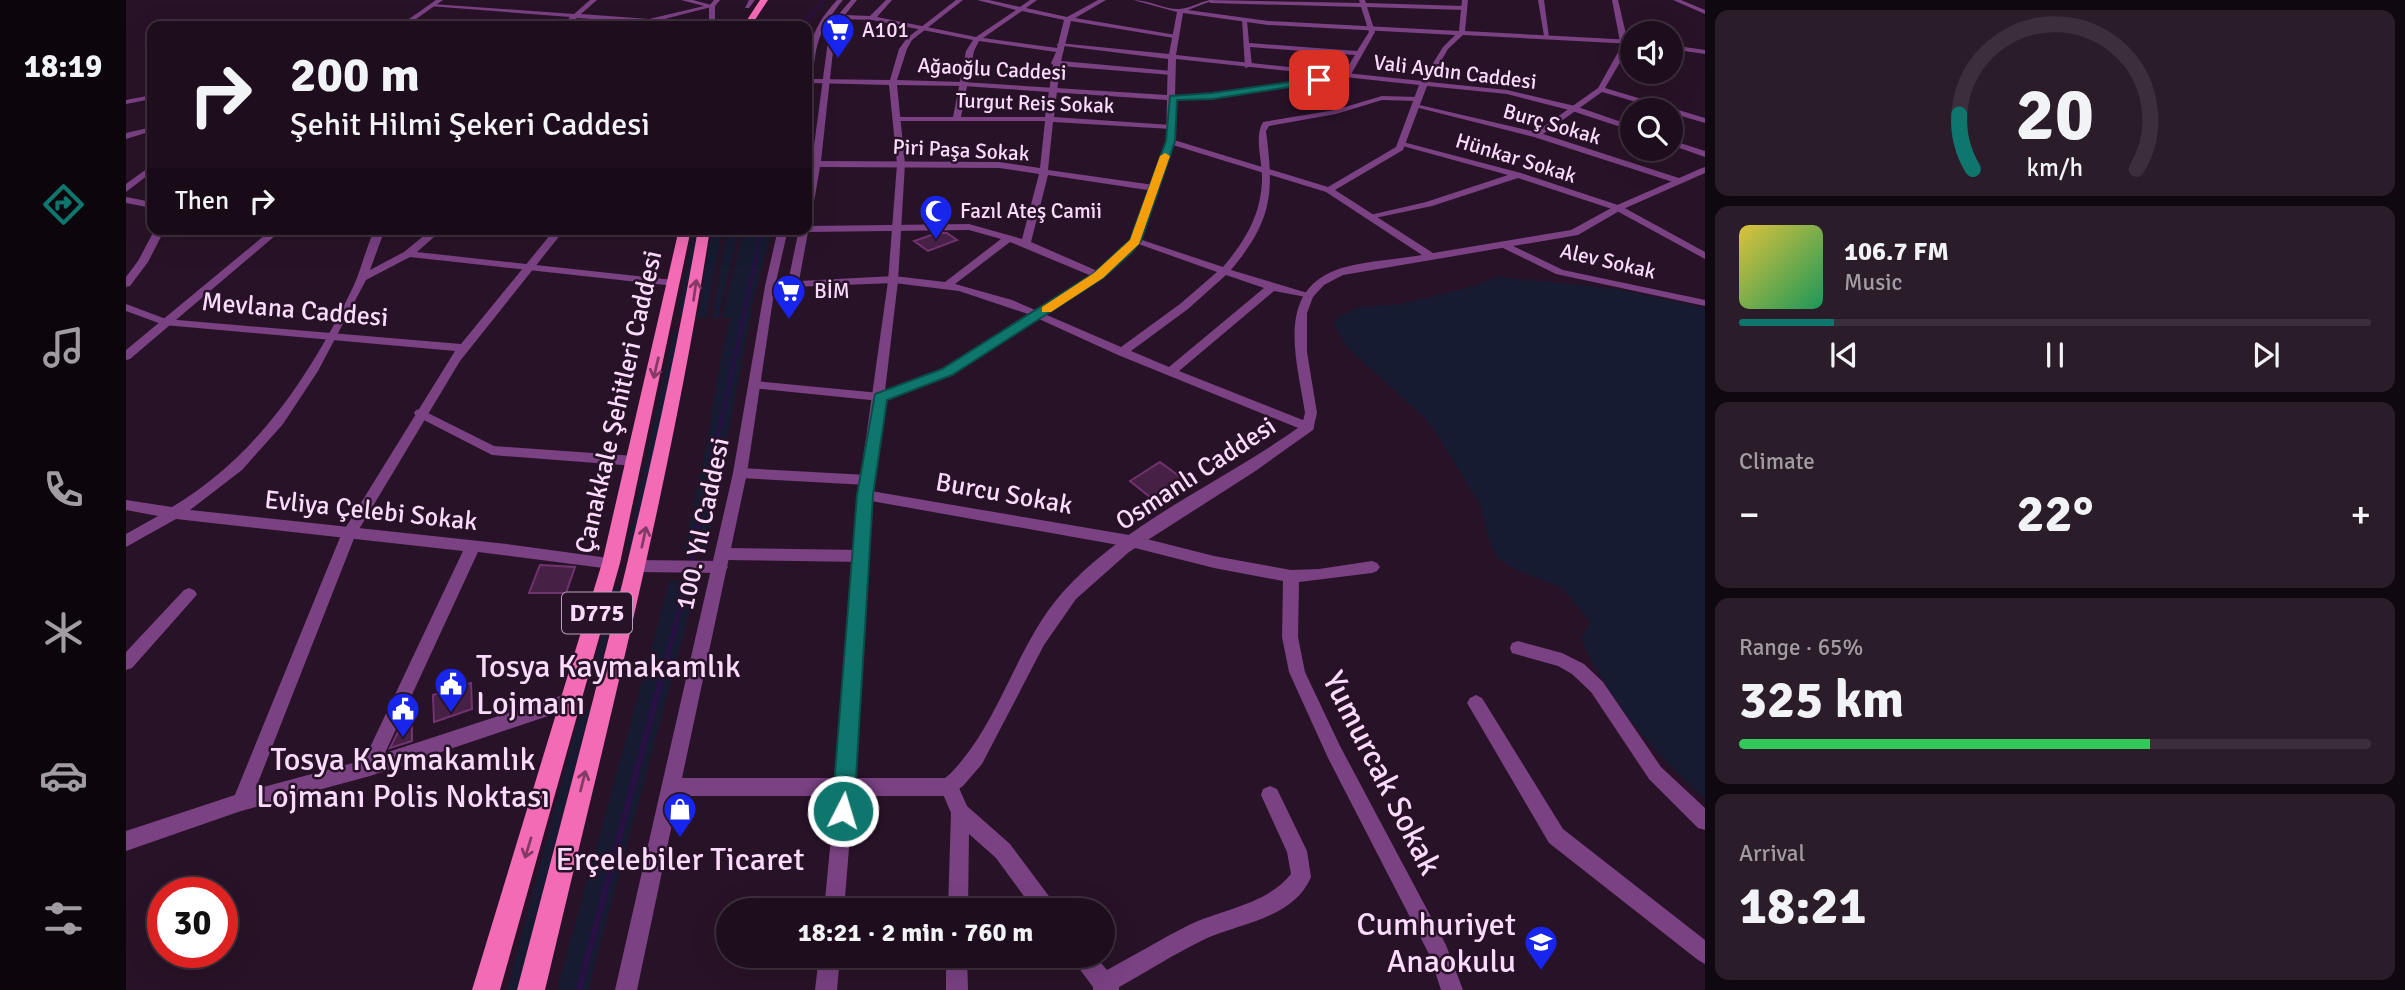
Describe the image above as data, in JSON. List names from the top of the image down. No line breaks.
{"streets":{"main road":["Çanakkale Şehitleri Caddesi","D775"],"street":["Ağaoğlu Caddesi","Vali Aydın Caddesi","Turgut Reis Sokak","Burç Sokak","Piri Paşa Sokak","Hünkar Sokak","Alev Sokak","Mevlana Caddesi","Osmanlı Caddesi","Burcu Sokak","Evliya Çelebi Sokak","100. Yıl Caddesi","Yumurcak Sokak"]},"crossings":[["Ağaoğlu Caddesi","Vali Aydın Caddesi"],["Çanakkale Şehitleri Caddesi","Evliya Çelebi Sokak"],["Osmanlı Caddesi","Burcu Sokak"],["Burcu Sokak","100. Yıl Caddesi"],["Burcu Sokak","Yumurcak Sokak"]],"places":{"supermarket":["A101","BİM"],"mosque":["Fazıl Ateş Camii"],"public building":["Tosya Kaymakamlık Lojmanı","Tosya Kaymakamlık Lojmanı Polis Noktası"],"shop":["Erçelebiler Ticaret"],"school or university":["Cumhuriyet Anaokulu"]},"page":{"tabs":"18:19","turn":["200 m","Şehit Hilmi Şekeri Caddesi"],"then":"Then","song":["106.7 FM","Music"],"tile":["Climate",["Range · 65%","325 km"],["Arrival","18:21"]],"heat":["−","22°","+"],"limit":"30","trip":"18:21 · 2 min · 760 m","gauge":["20","km/h"]}}
